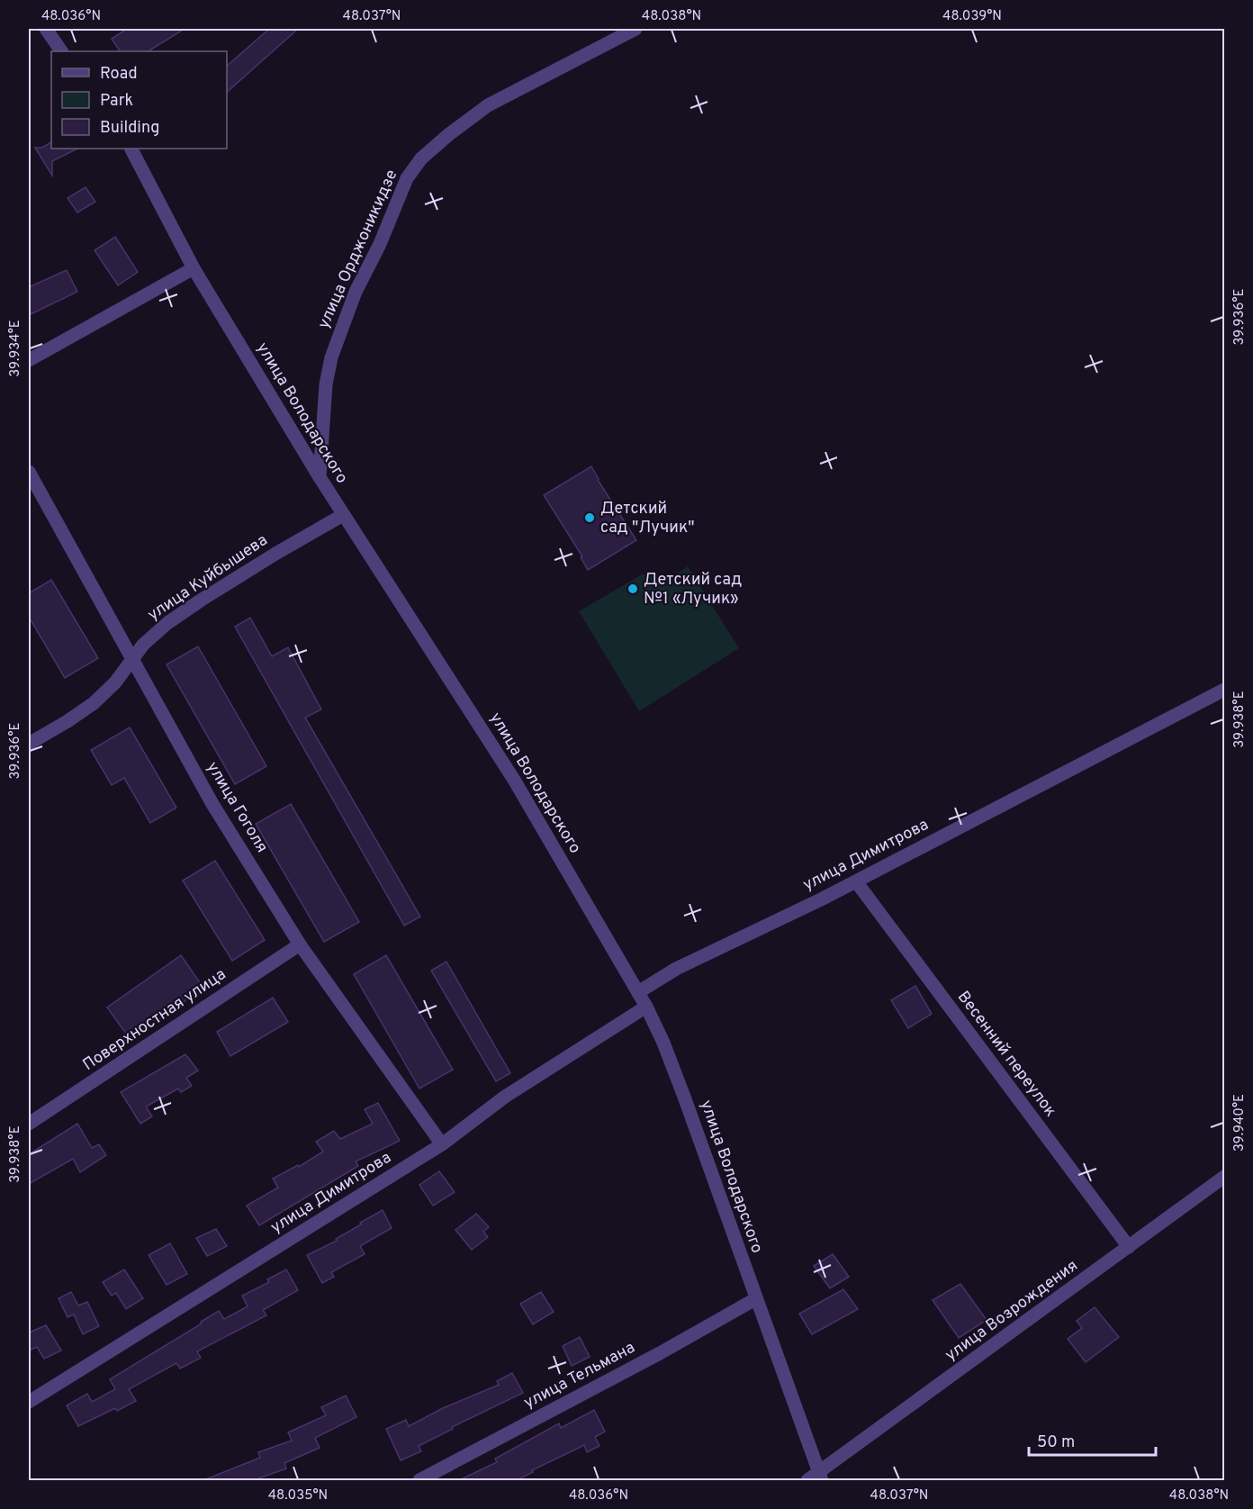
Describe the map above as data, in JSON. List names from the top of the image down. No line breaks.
{"streets":{"street":["улица Орджоникидзе","улица Володарского","улица Куйбышева","улица Гоголя","улица Димитрова","Поверхностная улица","Весенний переулок","улица Возрождения","улица Тельмана"]},"crossings":[["улица Орджоникидзе","улица Володарского"],["улица Володарского","улица Куйбышева"],["улица Володарского","улица Димитрова"],["улица Володарского","улица Возрождения"],["улица Володарского","улица Тельмана"],["улица Куйбышева","улица Гоголя"],["улица Гоголя","улица Димитрова"],["улица Гоголя","Поверхностная улица"],["улица Димитрова","Весенний переулок"],["Весенний переулок","улица Возрождения"]],"places":["Детский сад \"Лучик\"","Детский сад №1 «Лучик»"],"legend":["Road","Park","Building"],"scale_bar":"50 m","coordinates":["48.036°N","48.037°N","48.038°N","48.039°N","39.936°E","39.934°E","39.938°E","39.940°E","48.035°N"]}
